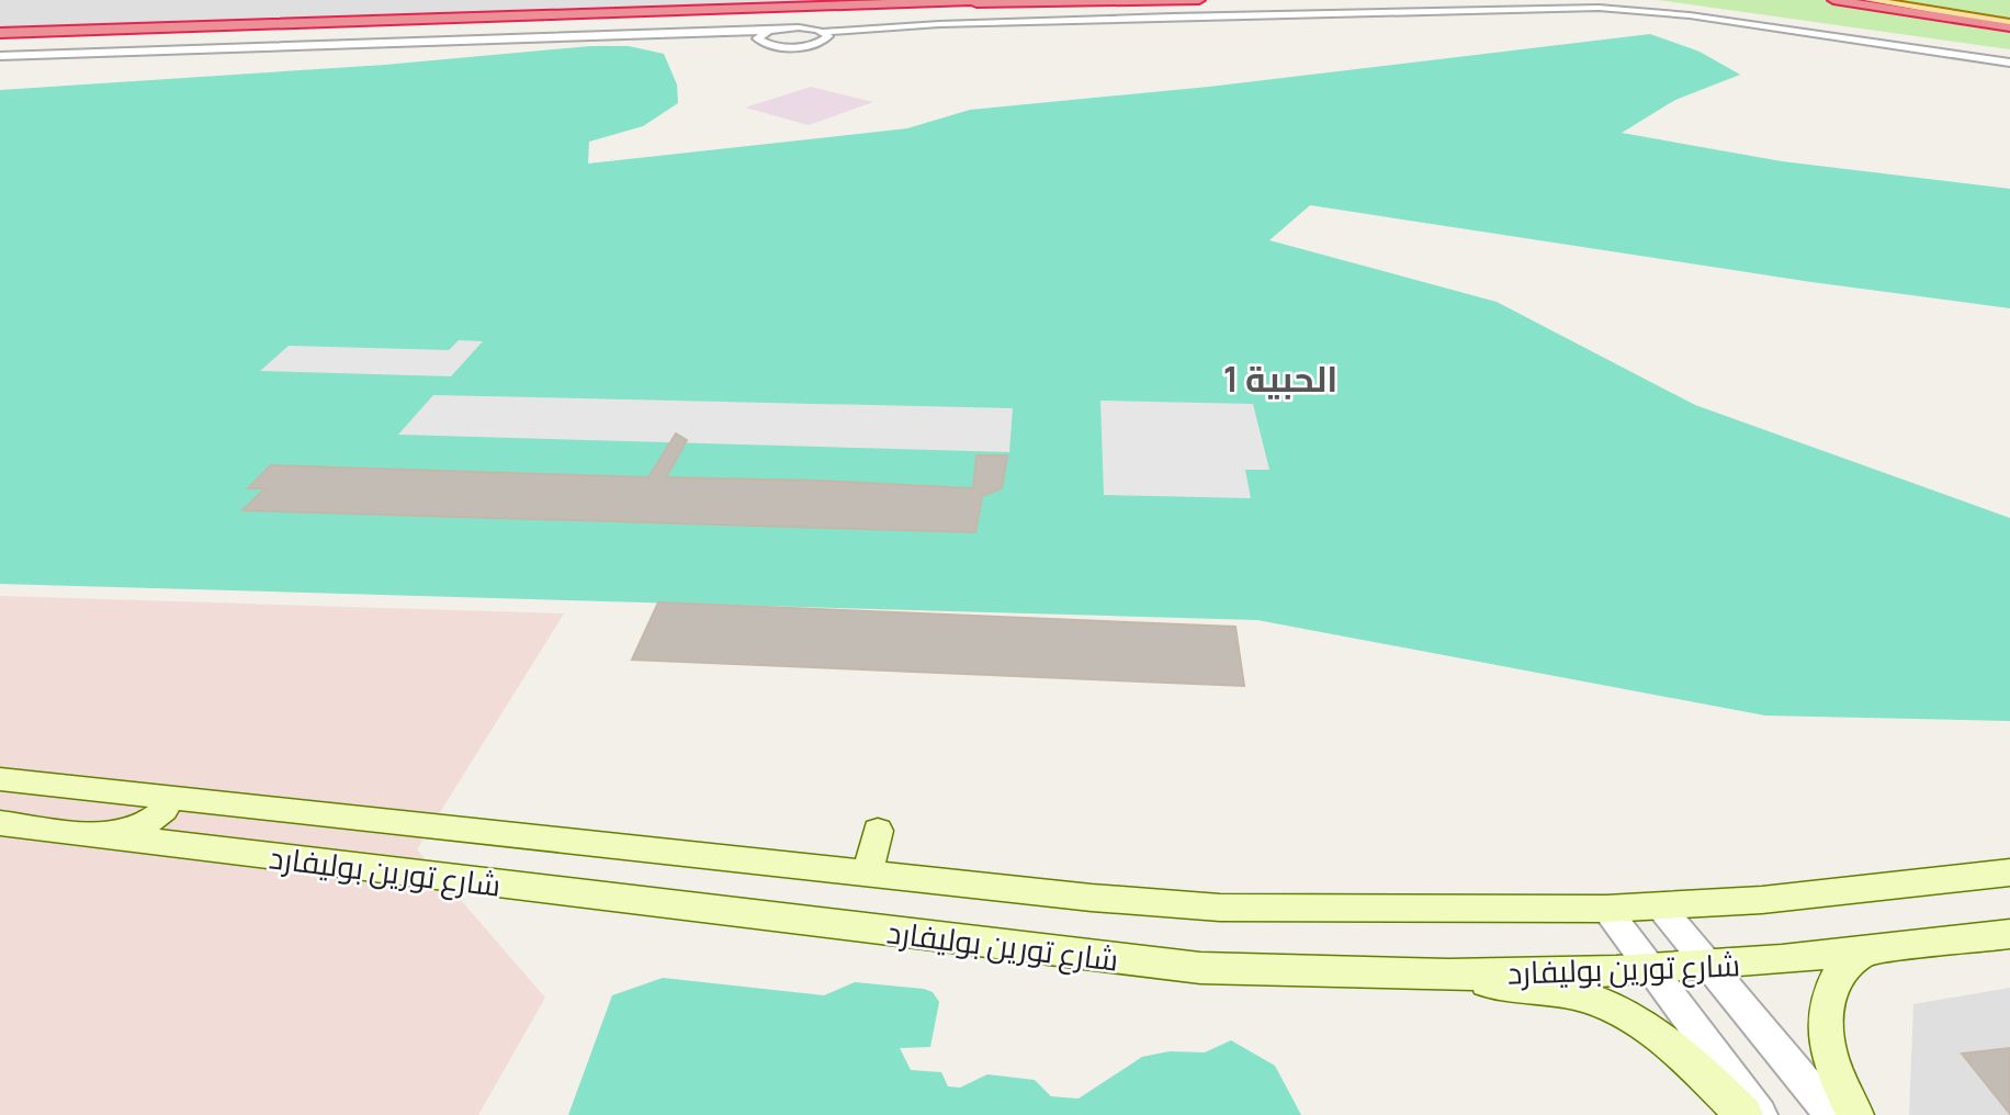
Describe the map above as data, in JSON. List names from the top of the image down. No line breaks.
{"streets":{"main road":["شارع تورين بوليفارد"]},"districts":["الحبية 1"]}
